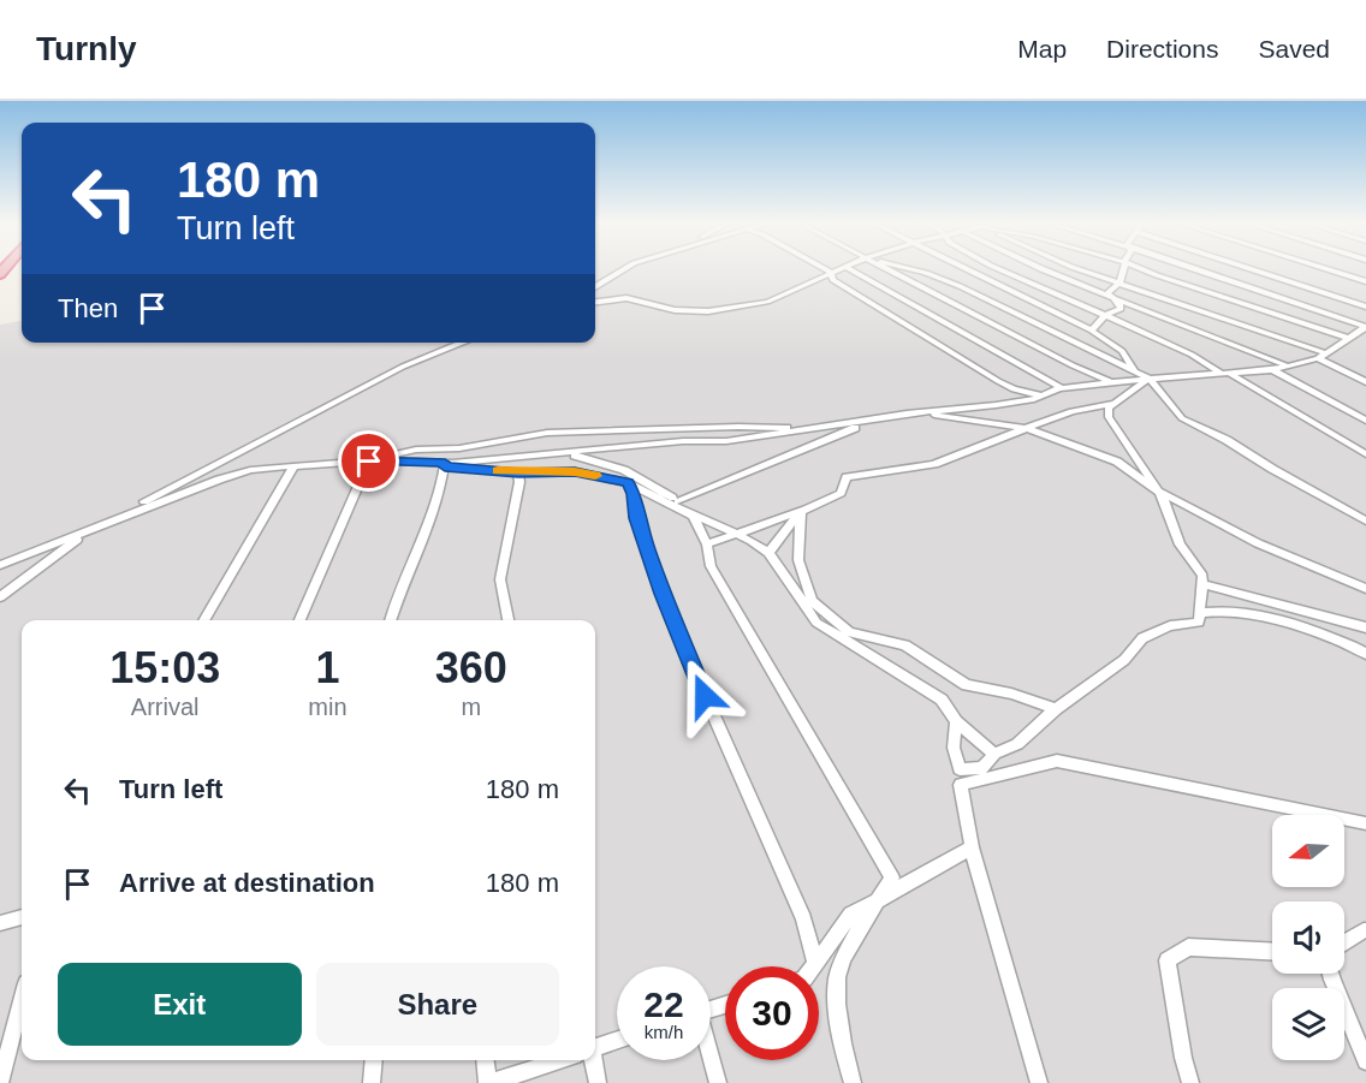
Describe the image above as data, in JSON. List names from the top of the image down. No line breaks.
{"north":"left","page":{"header":"Turnly","nav":["Map","Directions","Saved"],"turn":["180 m","Turn left"],"then":"Then","eta":["15:03","Arrival","1","min","360","m"],"list":[{"name":"Turn left","value":"180 m"},{"name":"Arrive at destination","value":"180 m"}],"buttons":["Exit","Share"],"speed":"22 km/h","limit":"30"}}
